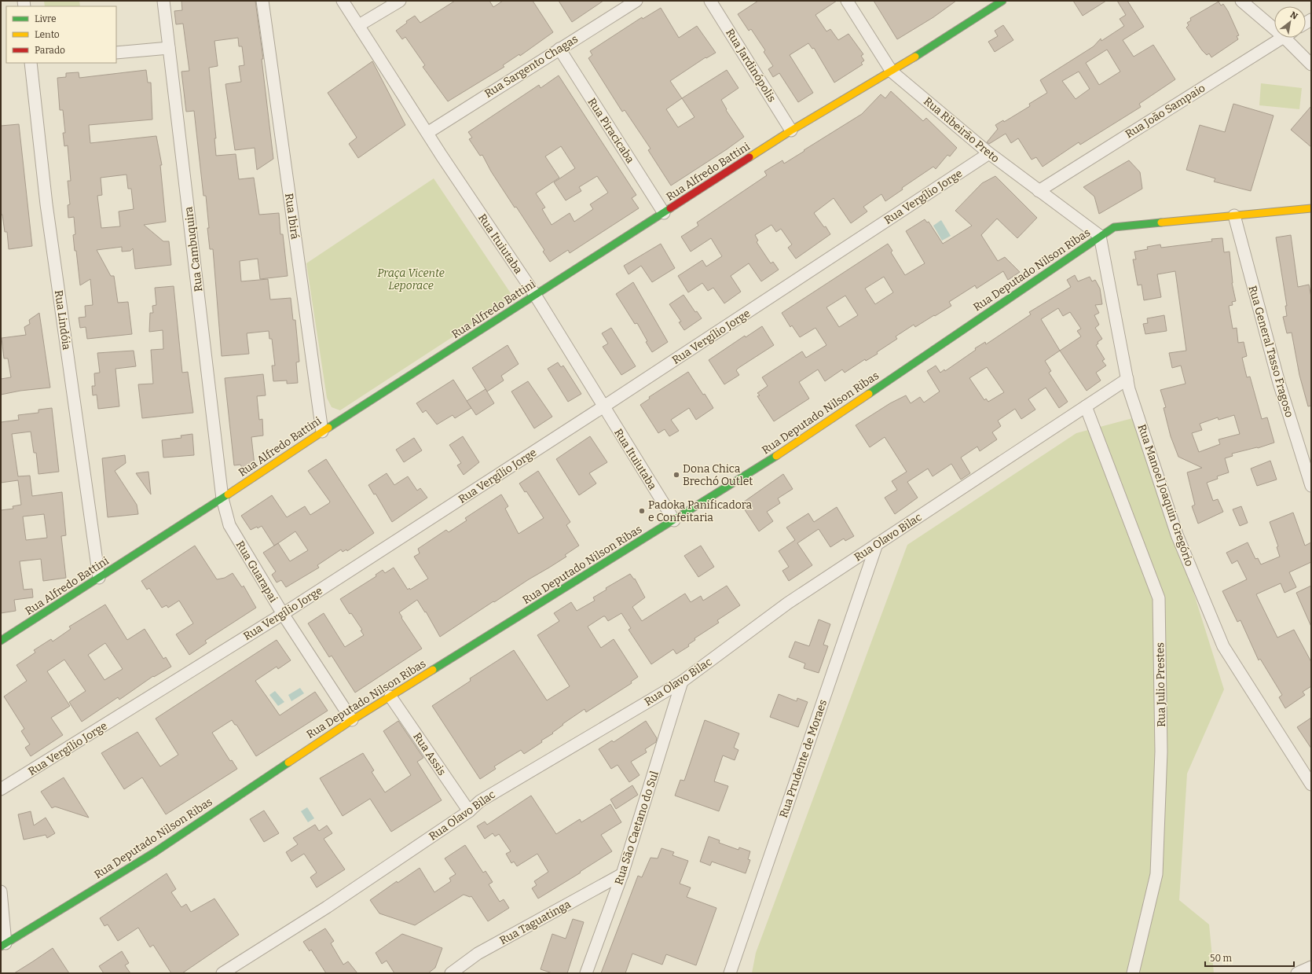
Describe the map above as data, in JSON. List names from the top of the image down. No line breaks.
{"streets":{"street":["Rua Jardinópolis","Rua Sargento Chagas","Rua João Sampaio","Rua Ribeirão Preto","Rua Piracicaba","Rua Alfredo Battini","Rua Vergílio Jorge","Rua Ibirá","Rua Ituiutaba","Rua Cambuquira","Rua Deputado Nilson Ribas","Rua Lindóia","Rua General Tasso Fragoso","Rua Manoel Joaquin Gregório","Rua Olavo Bilac","Rua Guarapai","Rua Julio Prestes","Rua Assis","Rua Prudente de Moraes","Rua São Caetano do Sul","Rua Taguatinga"]},"crossings":[["Rua Jardinópolis","Rua Alfredo Battini"],["Rua Sargento Chagas","Rua Piracicaba"],["Rua Sargento Chagas","Rua Ituiutaba"],["Rua João Sampaio","Rua Ribeirão Preto"],["Rua Ribeirão Preto","Rua Alfredo Battini"],["Rua Ribeirão Preto","Rua Vergílio Jorge"],["Rua Ribeirão Preto","Rua Deputado Nilson Ribas"],["Rua Ribeirão Preto","Rua Manoel Joaquin Gregório"],["Rua Piracicaba","Rua Alfredo Battini"],["Rua Alfredo Battini","Rua Ibirá"],["Rua Alfredo Battini","Rua Ituiutaba"],["Rua Alfredo Battini","Rua Cambuquira"],["Rua Alfredo Battini","Rua Lindóia"],["Rua Alfredo Battini","Rua Guarapai"],["Rua Vergílio Jorge","Rua Ituiutaba"],["Rua Vergílio Jorge","Rua Guarapai"],["Rua Ituiutaba","Rua Deputado Nilson Ribas"],["Rua Cambuquira","Rua Guarapai"],["Rua Deputado Nilson Ribas","Rua General Tasso Fragoso"],["Rua Deputado Nilson Ribas","Rua Manoel Joaquin Gregório"],["Rua Deputado Nilson Ribas","Rua Guarapai"],["Rua Deputado Nilson Ribas","Rua Assis"],["Rua Manoel Joaquin Gregório","Rua Olavo Bilac"],["Rua Olavo Bilac","Rua Julio Prestes"],["Rua Olavo Bilac","Rua Assis"],["Rua Olavo Bilac","Rua Prudente de Moraes"],["Rua Olavo Bilac","Rua São Caetano do Sul"],["Rua São Caetano do Sul","Rua Taguatinga"]],"parks":["Praça Vicente Leporace"],"places":["Dona Chica Brechó Outlet","Padoka Panificadora e Confeitaria"],"legend":["Livre","Lento","Parado"],"scale_bar":"50 m","north":"top right"}
